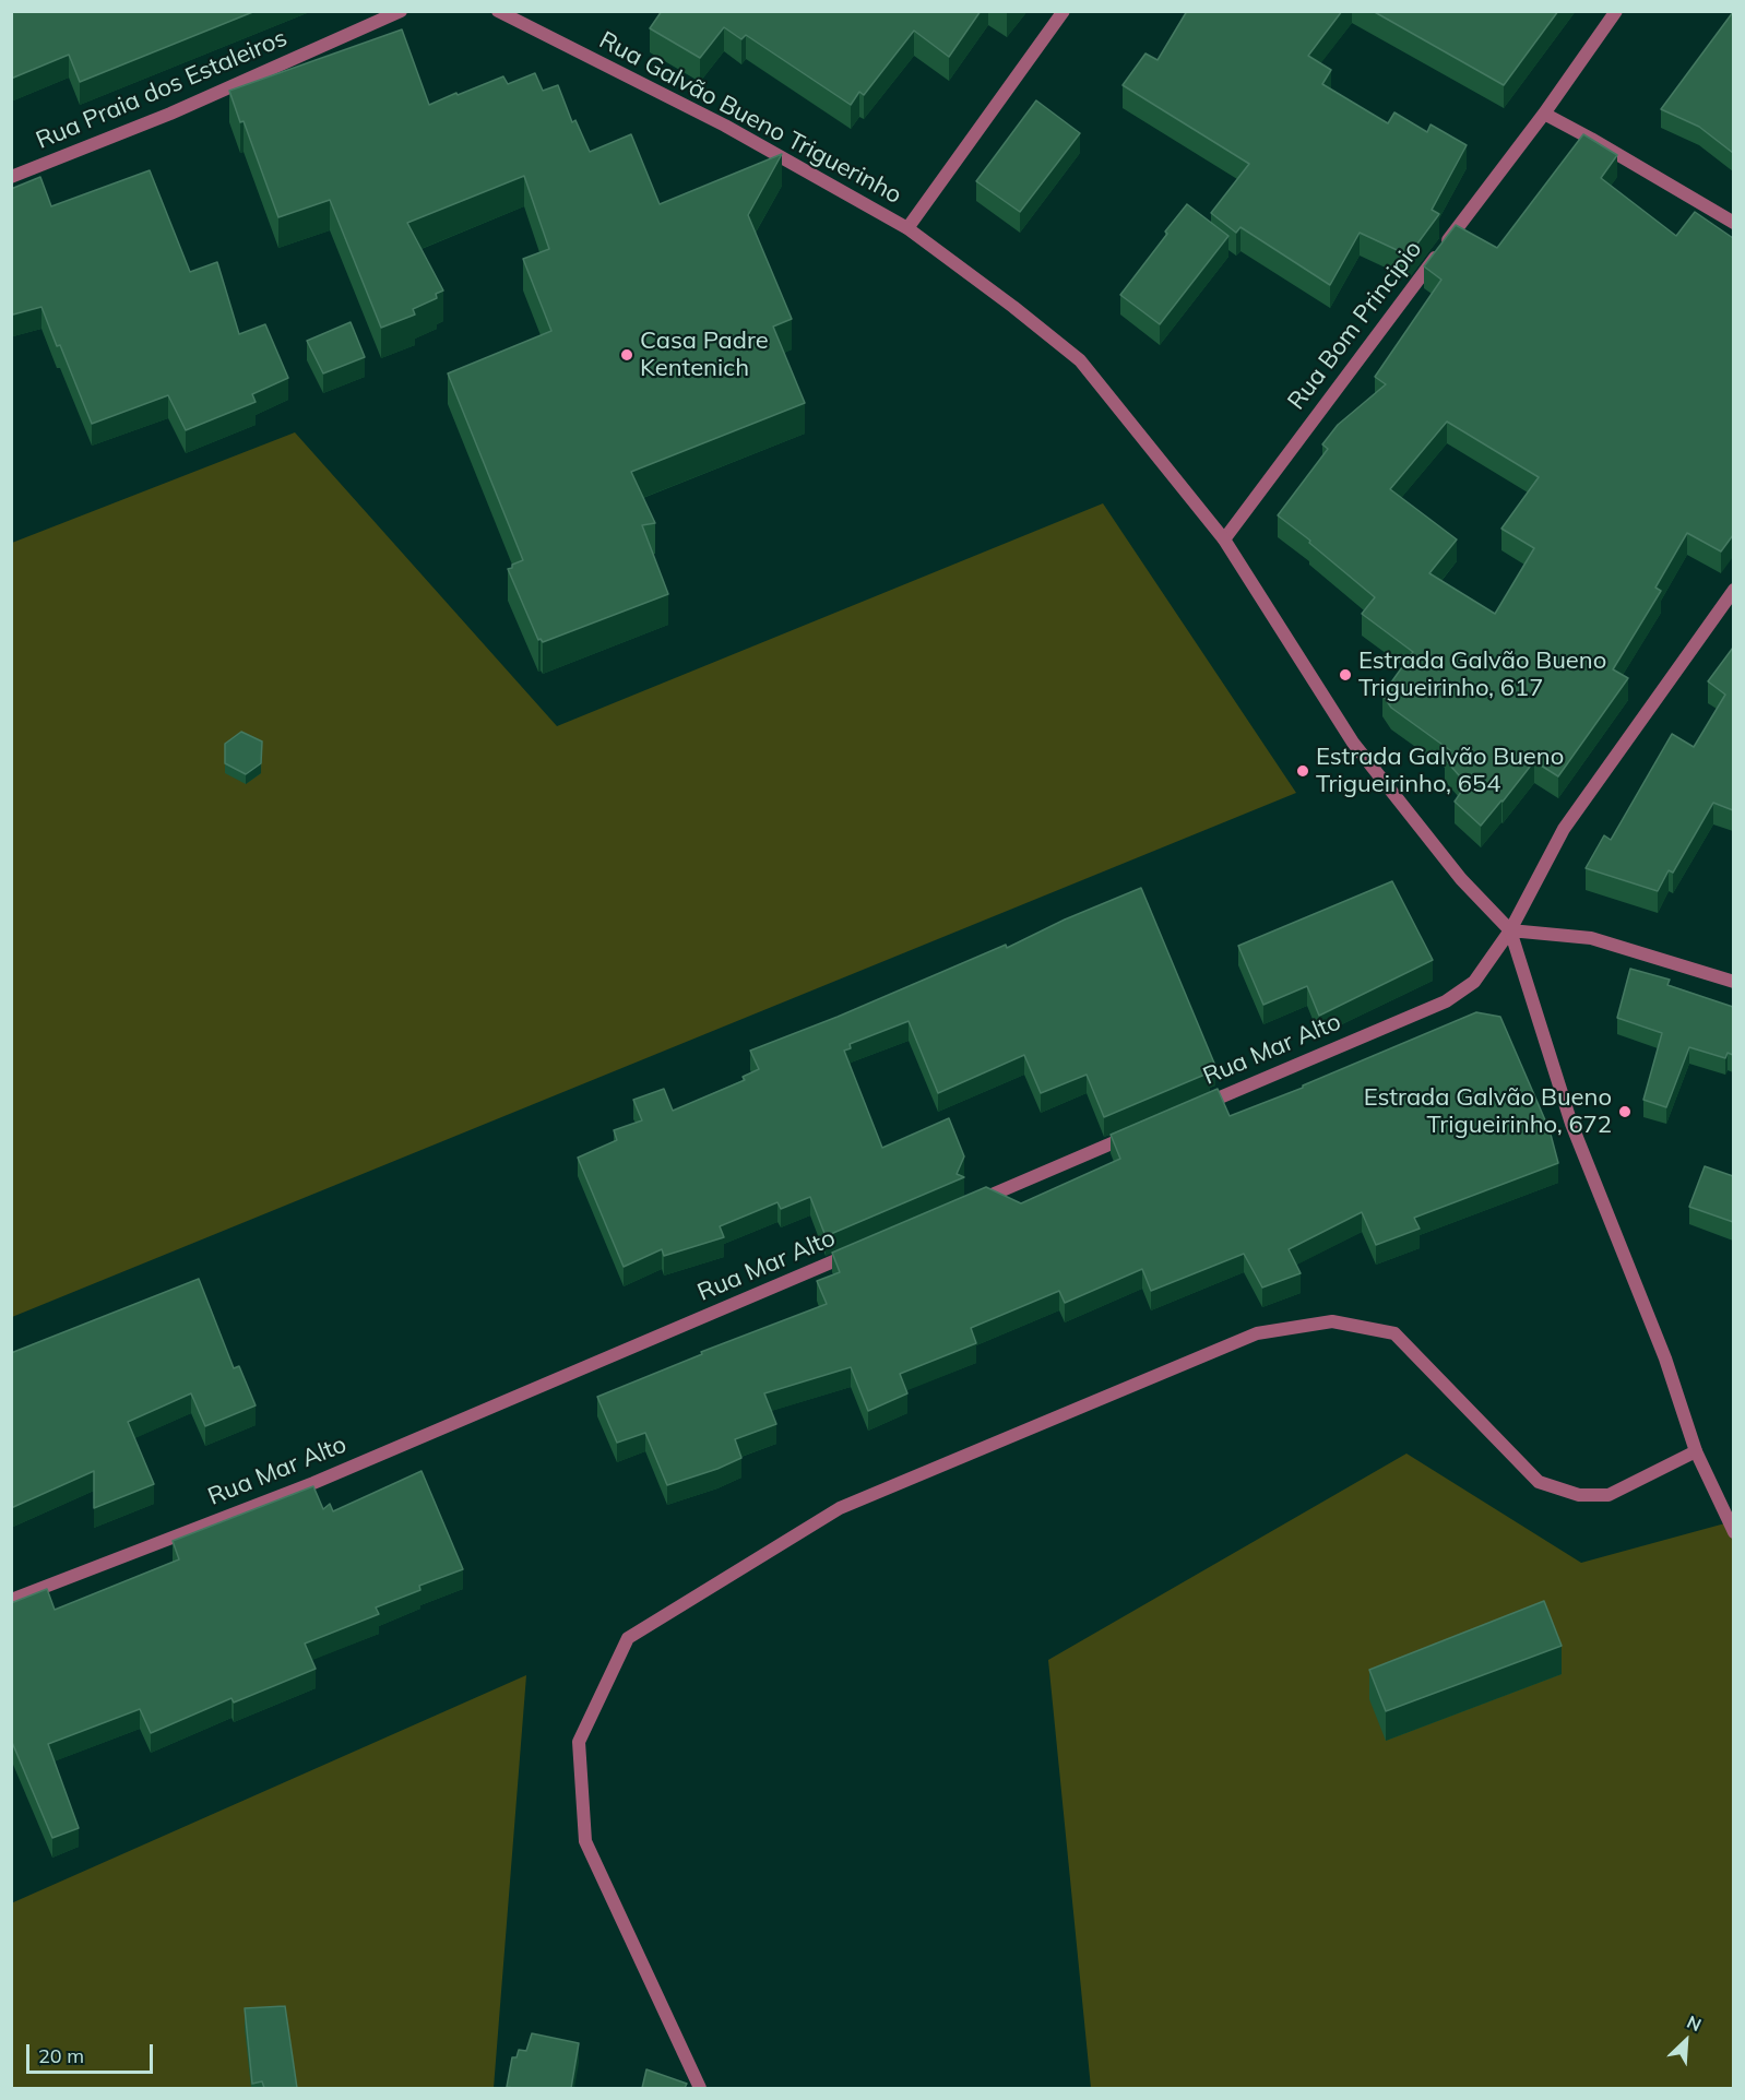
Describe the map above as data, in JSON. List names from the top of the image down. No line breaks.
{"streets":{"street":["Rua Praia dos Estaleiros","Rua Galvão Bueno Triguerinho","Rua Bom Principio","Rua Mar Alto"]},"crossings":[["Rua Galvão Bueno Triguerinho","Rua Bom Principio"],["Rua Galvão Bueno Triguerinho","Rua Mar Alto"]],"places":["Casa Padre Kentenich","Estrada Galvão Bueno Trigueirinho, 617","Estrada Galvão Bueno Trigueirinho, 654","Estrada Galvão Bueno Trigueirinho, 672"],"scale_bar":"20 m","north":"top right"}
